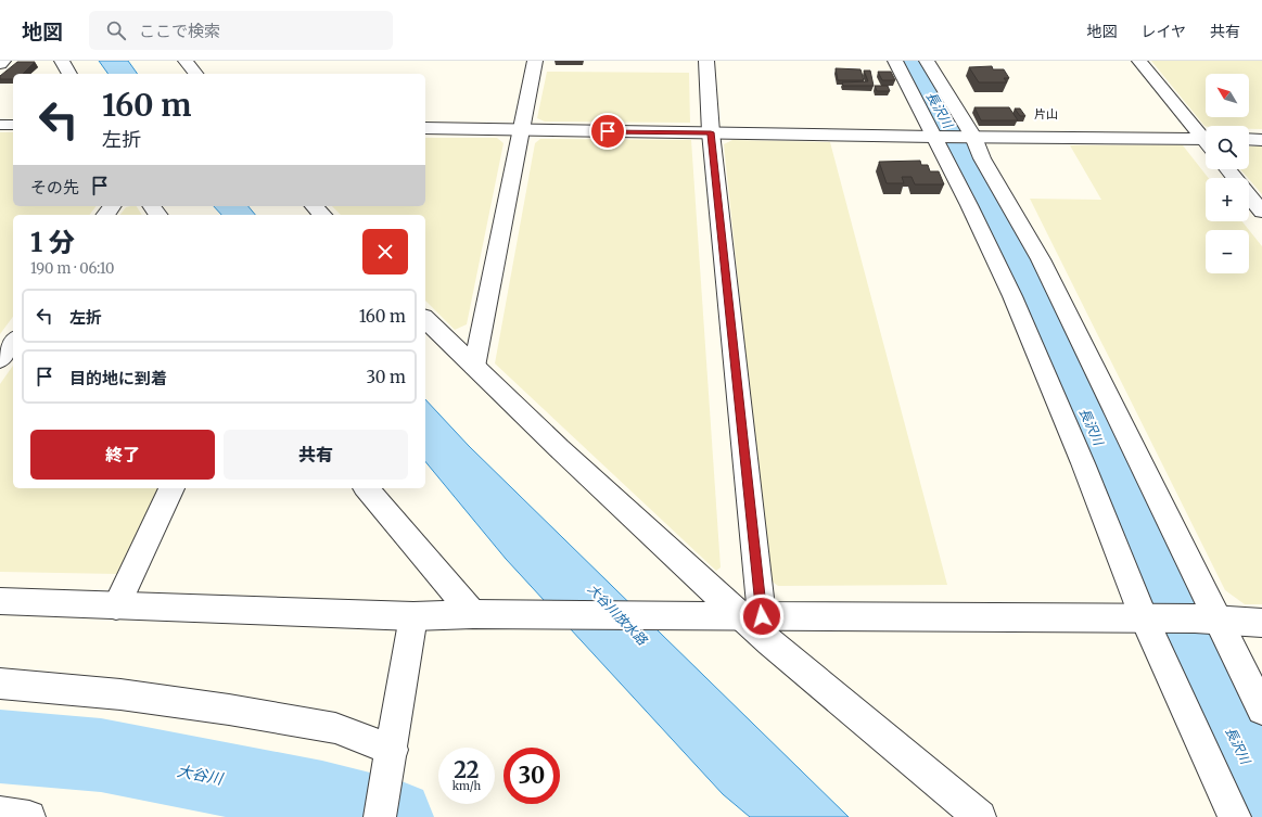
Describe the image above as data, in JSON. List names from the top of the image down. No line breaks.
{"districts":["片山"],"water":["長沢川","大谷川放水路","大谷川"],"north":"top left","page":{"header":"地図","search":"ここで検索","nav":["地図","レイヤ","共有"],"map_buttons":["+","−"],"turn":["160 m","左折"],"then":"その先","heading":["1 分","190 m · 06:10"],"list":[{"name":"左折","value":"160 m"},{"name":"目的地に到着","value":"30 m"}],"buttons":["終了","共有"],"speed":"22 km/h","limit":"30"}}
